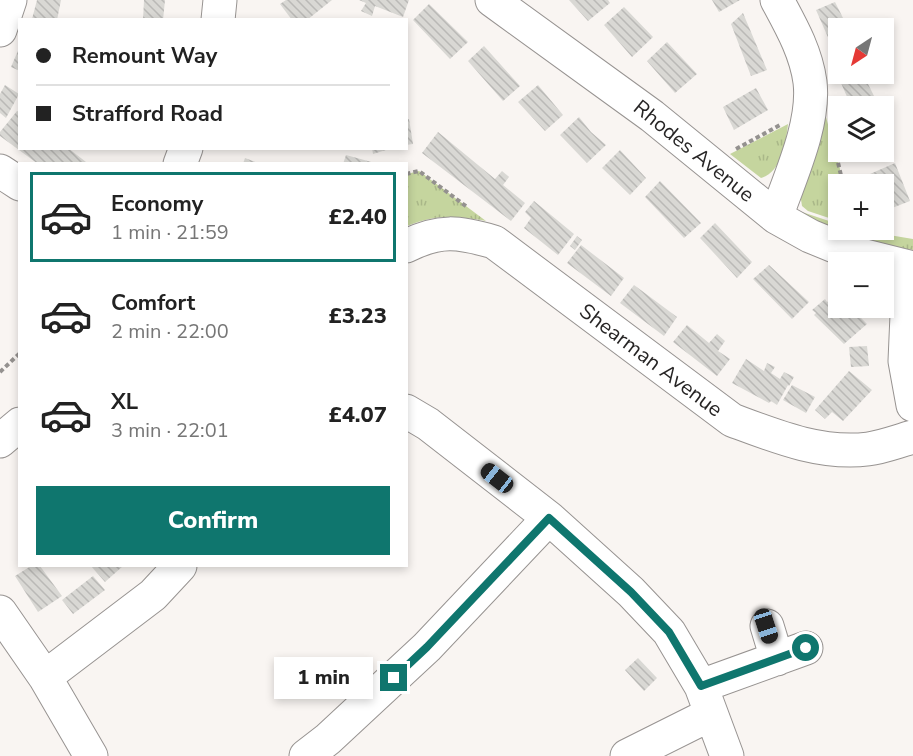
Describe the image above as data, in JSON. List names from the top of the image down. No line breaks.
{"streets":{"street":["Rhodes Avenue","Shearman Avenue"]},"north":"bottom left","page":{"map_buttons":["+","−"],"banner":["Remount Way","Strafford Road"],"list":[{"name":"Economy","note":"1 min · 21:59","value":"£2.40"},{"name":"Comfort","note":"2 min · 22:00","value":"£3.23"},{"name":"XL","note":"3 min · 22:01","value":"£4.07"}],"buttons":"Confirm","bubble":"1 min"}}
